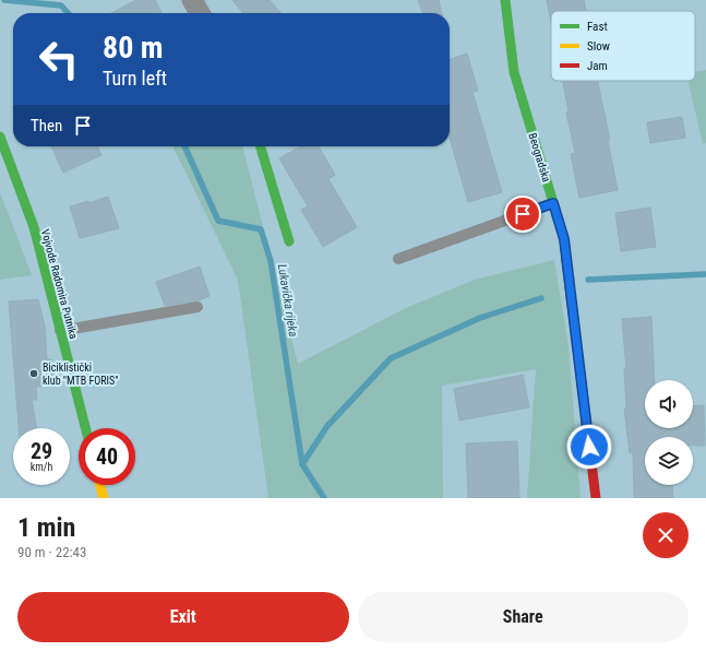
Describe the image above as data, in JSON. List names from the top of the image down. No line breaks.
{"streets":{"street":["Beogradska","Vojvode Radomira Putnika"]},"water":["Lukavička rijeka"],"places":["Biciklistički klub \"MTB FORIS\""],"legend":["Fast","Slow","Jam"],"page":{"turn":["80 m","Turn left"],"then":"Then","speed":"29 km/h","limit":"40","heading":["1 min","90 m · 22:43"],"buttons":["Exit","Share"]}}
